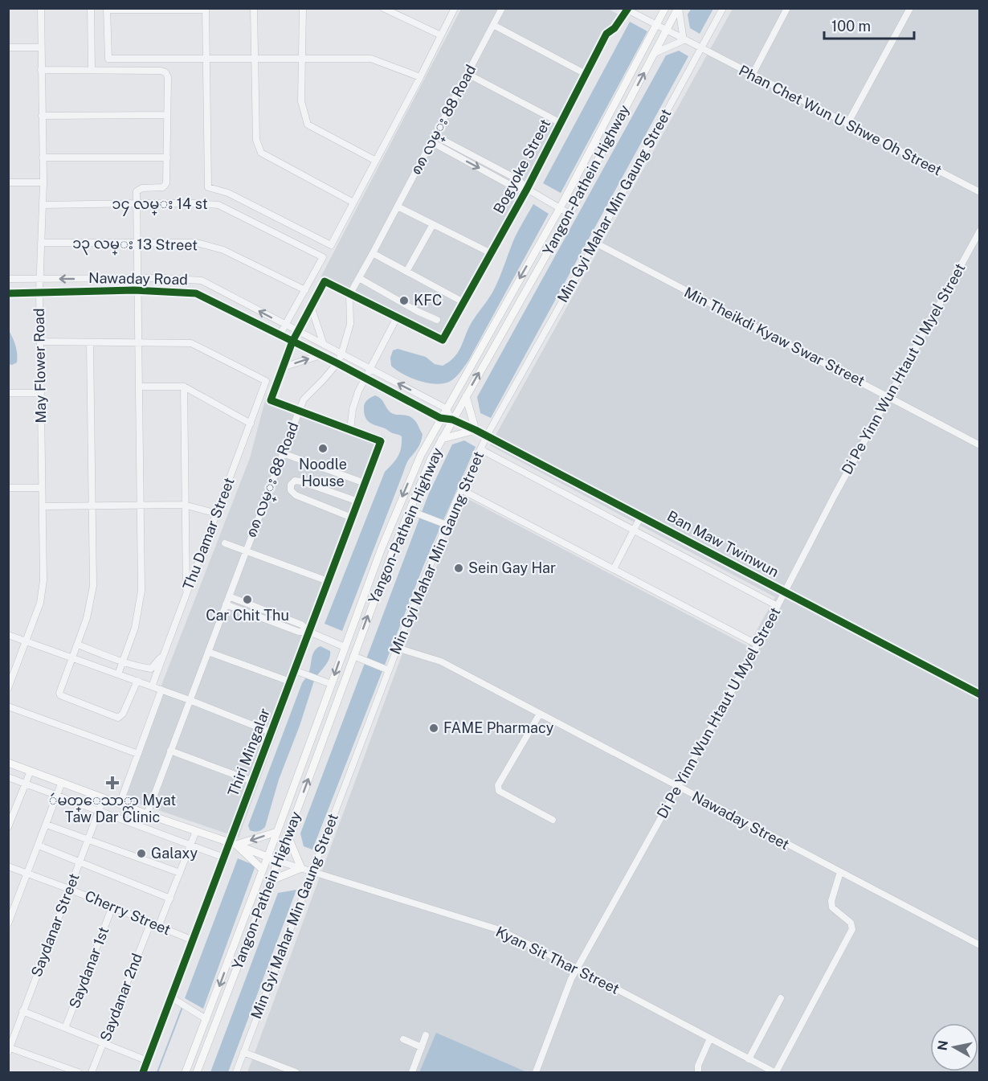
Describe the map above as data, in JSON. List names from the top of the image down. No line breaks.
{"streets":{"main road":["Yangon-Pathein Highway"],"street":["၈၈ လမ္း 88 Road","Phan Chet Wun U Shwe Oh Street","Bogyoke Street","၁၄ လမ္း 14 st","Min Gyi Mahar Min Gaung Street","၁၃ လမ္း 13 Street","Nawaday Road","Min Theikdi Kyaw Swar Street","May Flower Road","Di Pe Yinn Wun Htaut U Myel Street","Thu Damar Street","Ban Maw Twinwun","Thiri Mingalar","Nawaday Street","Cherry Street","Saydanar Street","Kyan Sit Thar Street","Saydanar 1st","Saydanar 2nd"]},"crossings":[["၈၈ လမ္း 88 Road","Nawaday Road"],["Phan Chet Wun U Shwe Oh Street","Bogyoke Street"],["Phan Chet Wun U Shwe Oh Street","Yangon-Pathein Highway"],["Phan Chet Wun U Shwe Oh Street","Min Gyi Mahar Min Gaung Street"],["Yangon-Pathein Highway","Nawaday Road"],["Yangon-Pathein Highway","Ban Maw Twinwun"],["Yangon-Pathein Highway","Kyan Sit Thar Street"],["၁၄ လမ္း 14 st","၁၃ လမ္း 13 Street"],["၁၄ လမ္း 14 st","May Flower Road"],["Min Gyi Mahar Min Gaung Street","Min Theikdi Kyaw Swar Street"],["Min Gyi Mahar Min Gaung Street","Ban Maw Twinwun"],["Min Gyi Mahar Min Gaung Street","Nawaday Street"],["Min Gyi Mahar Min Gaung Street","Kyan Sit Thar Street"],["၁၃ လမ္း 13 Street","May Flower Road"],["Nawaday Road","May Flower Road"],["Nawaday Road","Ban Maw Twinwun"],["Min Theikdi Kyaw Swar Street","Di Pe Yinn Wun Htaut U Myel Street"],["Di Pe Yinn Wun Htaut U Myel Street","Ban Maw Twinwun"],["Di Pe Yinn Wun Htaut U Myel Street","Nawaday Street"],["Di Pe Yinn Wun Htaut U Myel Street","Kyan Sit Thar Street"],["Thiri Mingalar","Cherry Street"],["Cherry Street","Saydanar Street"],["Cherry Street","Saydanar 1st"],["Cherry Street","Saydanar 2nd"]],"places":{"other":["KFC","Noodle House","Sein Gay Har","Car Chit Thu","FAME Pharmacy","Galaxy"],"health":["ဴမတ္ေသာ္တာ Myat Taw Dar Clinic"]},"scale_bar":"100 m","north":"left"}
